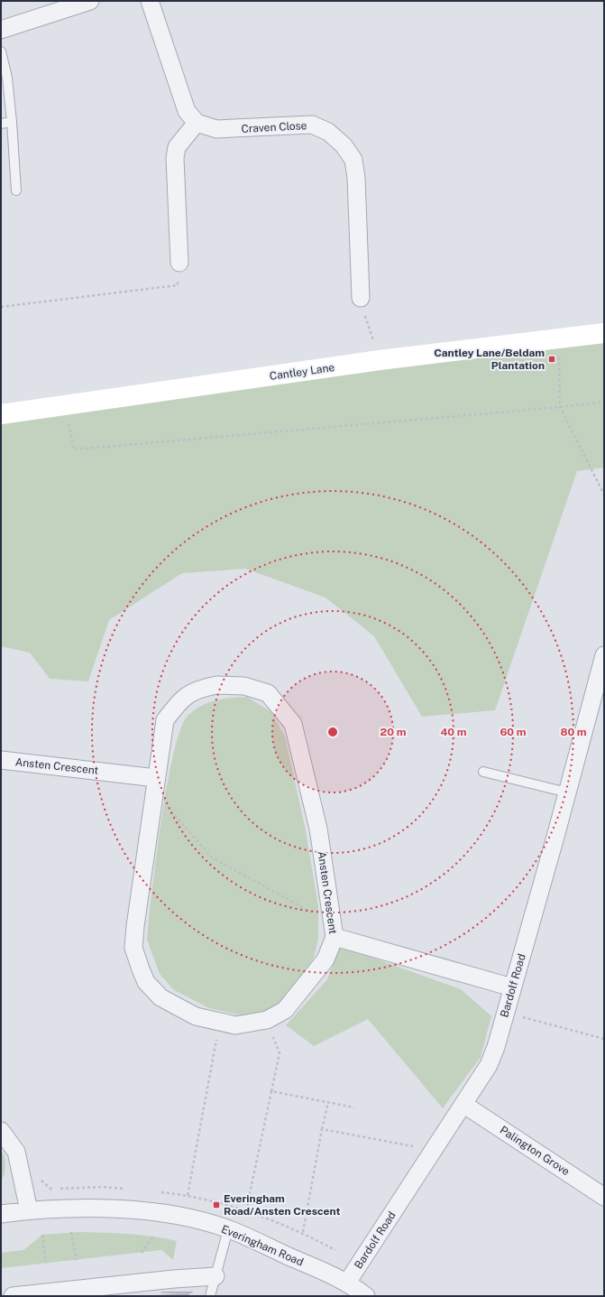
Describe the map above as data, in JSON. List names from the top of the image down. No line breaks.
{"streets":{"main road":["Cantley Lane"],"street":["Craven Close","Ansten Crescent","Bardolf Road","Palington Grove","Everingham Road"]},"crossings":[["Bardolf Road","Palington Grove"],["Bardolf Road","Everingham Road"]],"places":{"transit":["Cantley Lane/Beldam Plantation","Everingham Road/Ansten Crescent"]},"rings":["20 m","40 m","60 m","80 m"]}
